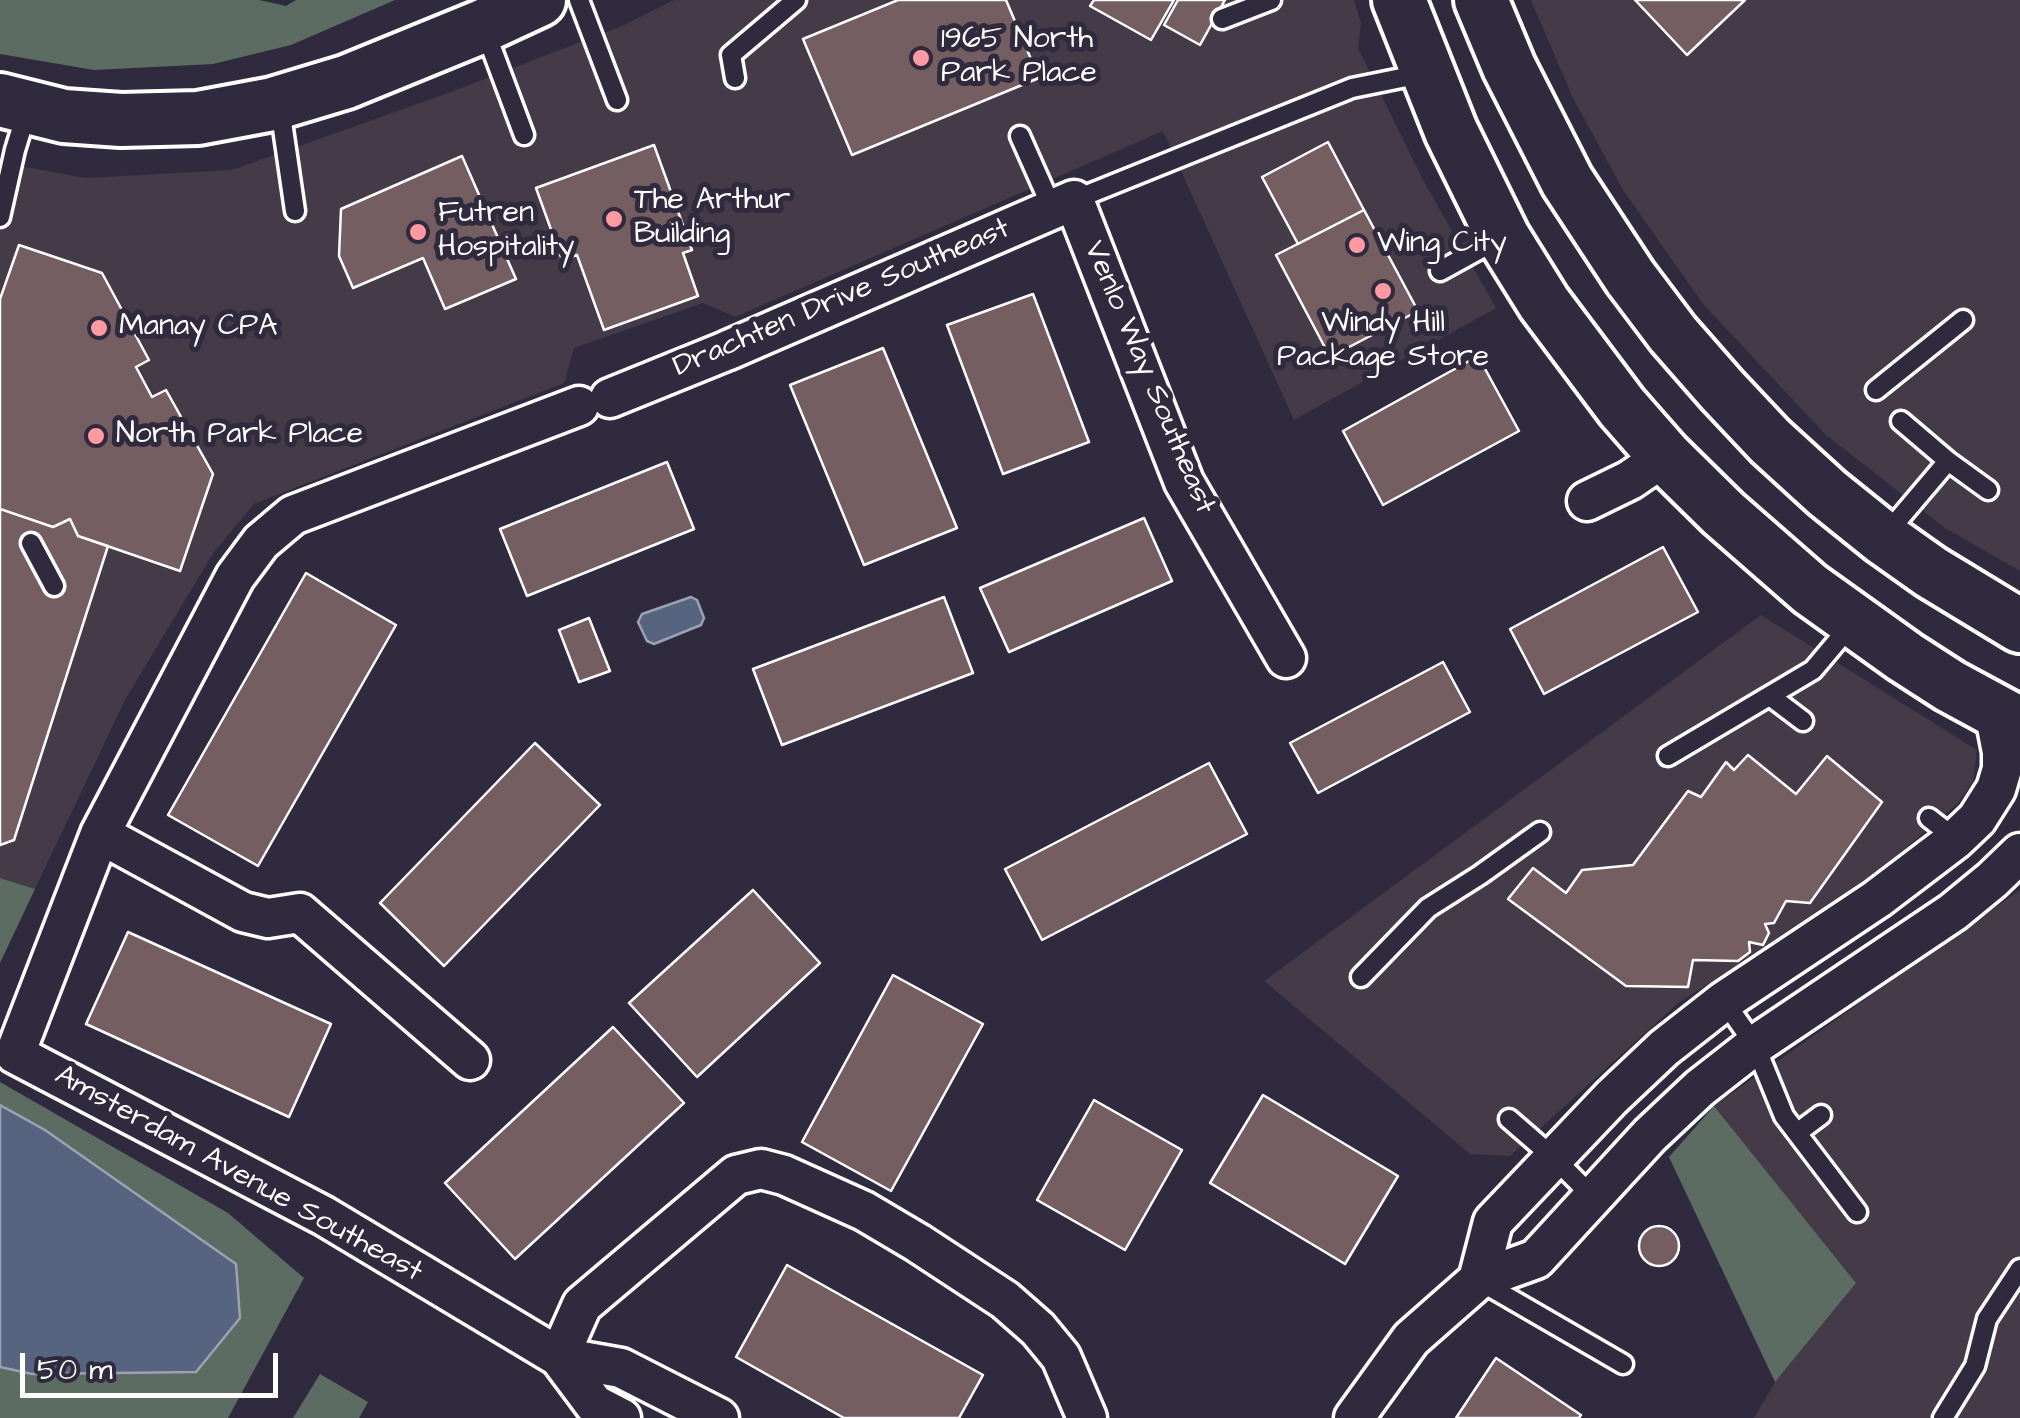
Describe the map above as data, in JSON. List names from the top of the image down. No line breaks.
{"streets":{"street":["Drachten Drive Southeast","Venlo Way Southeast","Amsterdam Avenue Southeast"]},"crossings":[["Drachten Drive Southeast","Venlo Way Southeast"],["Drachten Drive Southeast","Amsterdam Avenue Southeast"]],"places":["1965 North Park Place","The Arthur Building","Futren Hospitality","Wing City","Windy Hill Package Store","Manay CPA","North Park Place"],"scale_bar":"50 m"}
